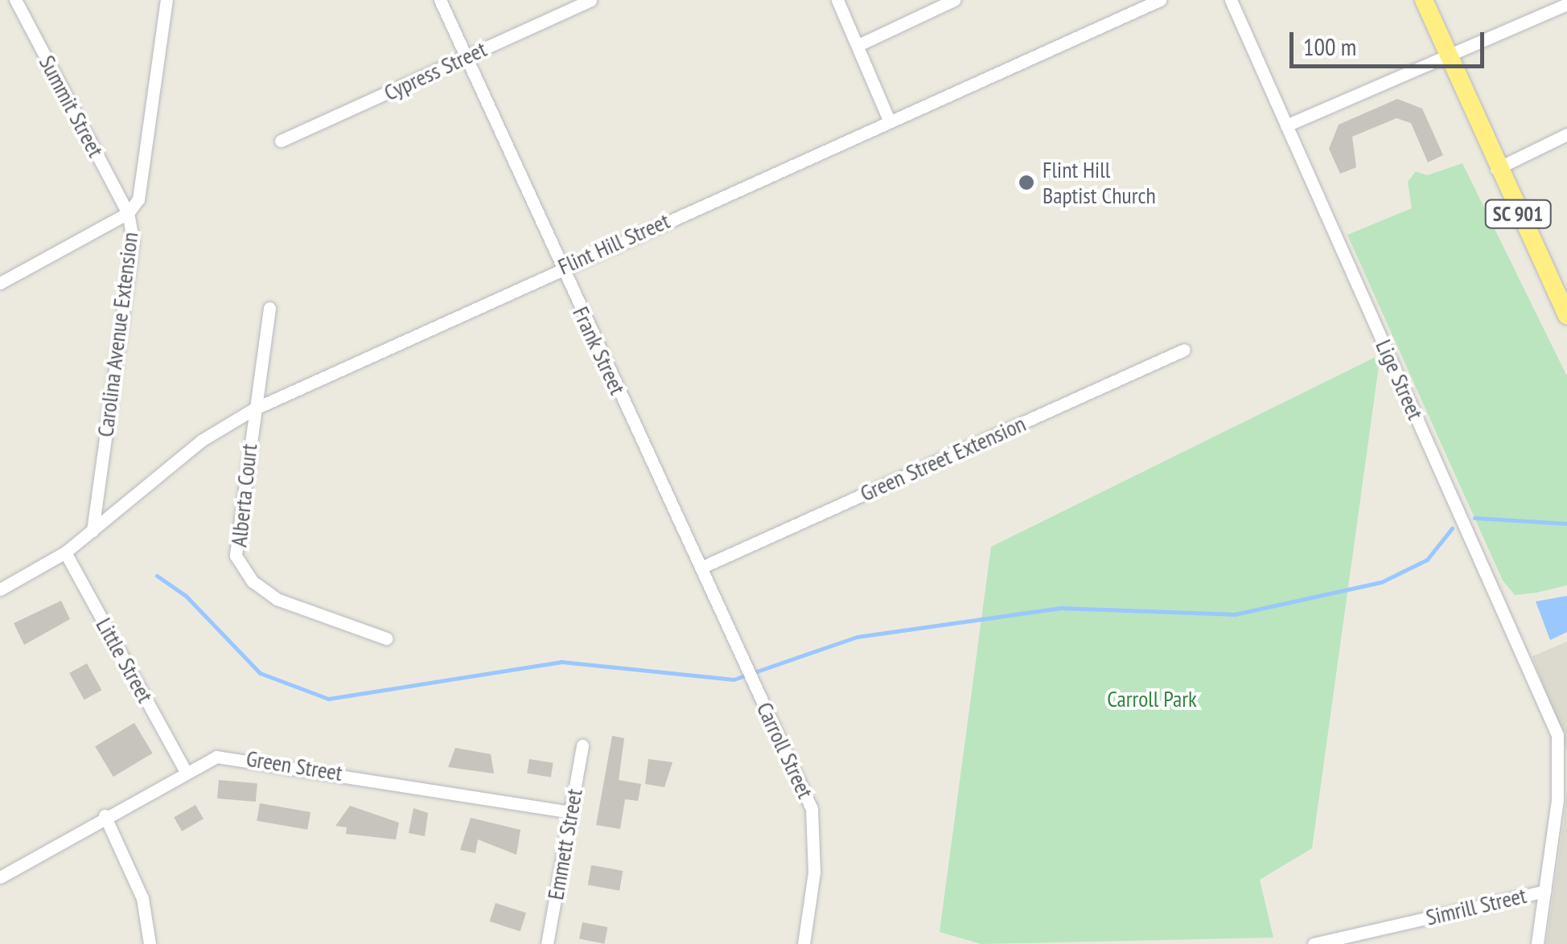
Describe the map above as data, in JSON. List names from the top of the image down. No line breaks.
{"streets":{"highway":["SC 901"],"street":["Cypress Street","Summit Street","Flint Hill Street","Carolina Avenue Extension","Frank Street","Lige Street","Green Street Extension","Alberta Court","Little Street","Carroll Street","Green Street","Emmett Street","Simrill Street"]},"crossings":[["Cypress Street","Frank Street"],["Summit Street","Carolina Avenue Extension"],["Flint Hill Street","Carolina Avenue Extension"],["Flint Hill Street","Frank Street"],["Flint Hill Street","Alberta Court"],["Flint Hill Street","Little Street"],["Frank Street","Green Street Extension"],["Frank Street","Carroll Street"],["Lige Street","Simrill Street"],["Green Street Extension","Carroll Street"],["Little Street","Green Street"],["Green Street","Emmett Street"]],"parks":["Carroll Park"],"places":["Flint Hill Baptist Church"],"scale_bar":"100 m"}
